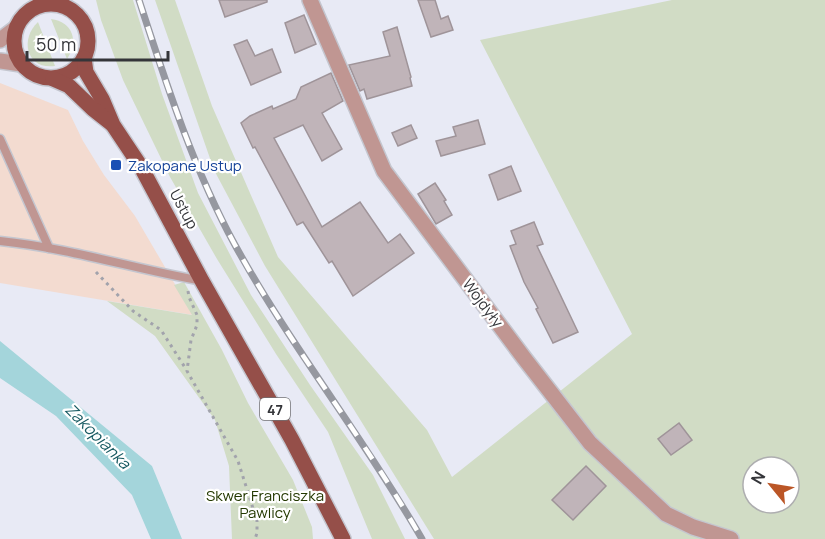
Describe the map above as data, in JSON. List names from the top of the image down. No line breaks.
{"streets":{"main road":["Ustup","47"],"street":["Wojdyły"]},"crossings":[["Ustup","47"]],"water":["Zakopianka"],"parks":["Skwer Franciszka Pawlicy"],"places":{"transit":["Zakopane Ustup"]},"scale_bar":"50 m","north":"top left"}
